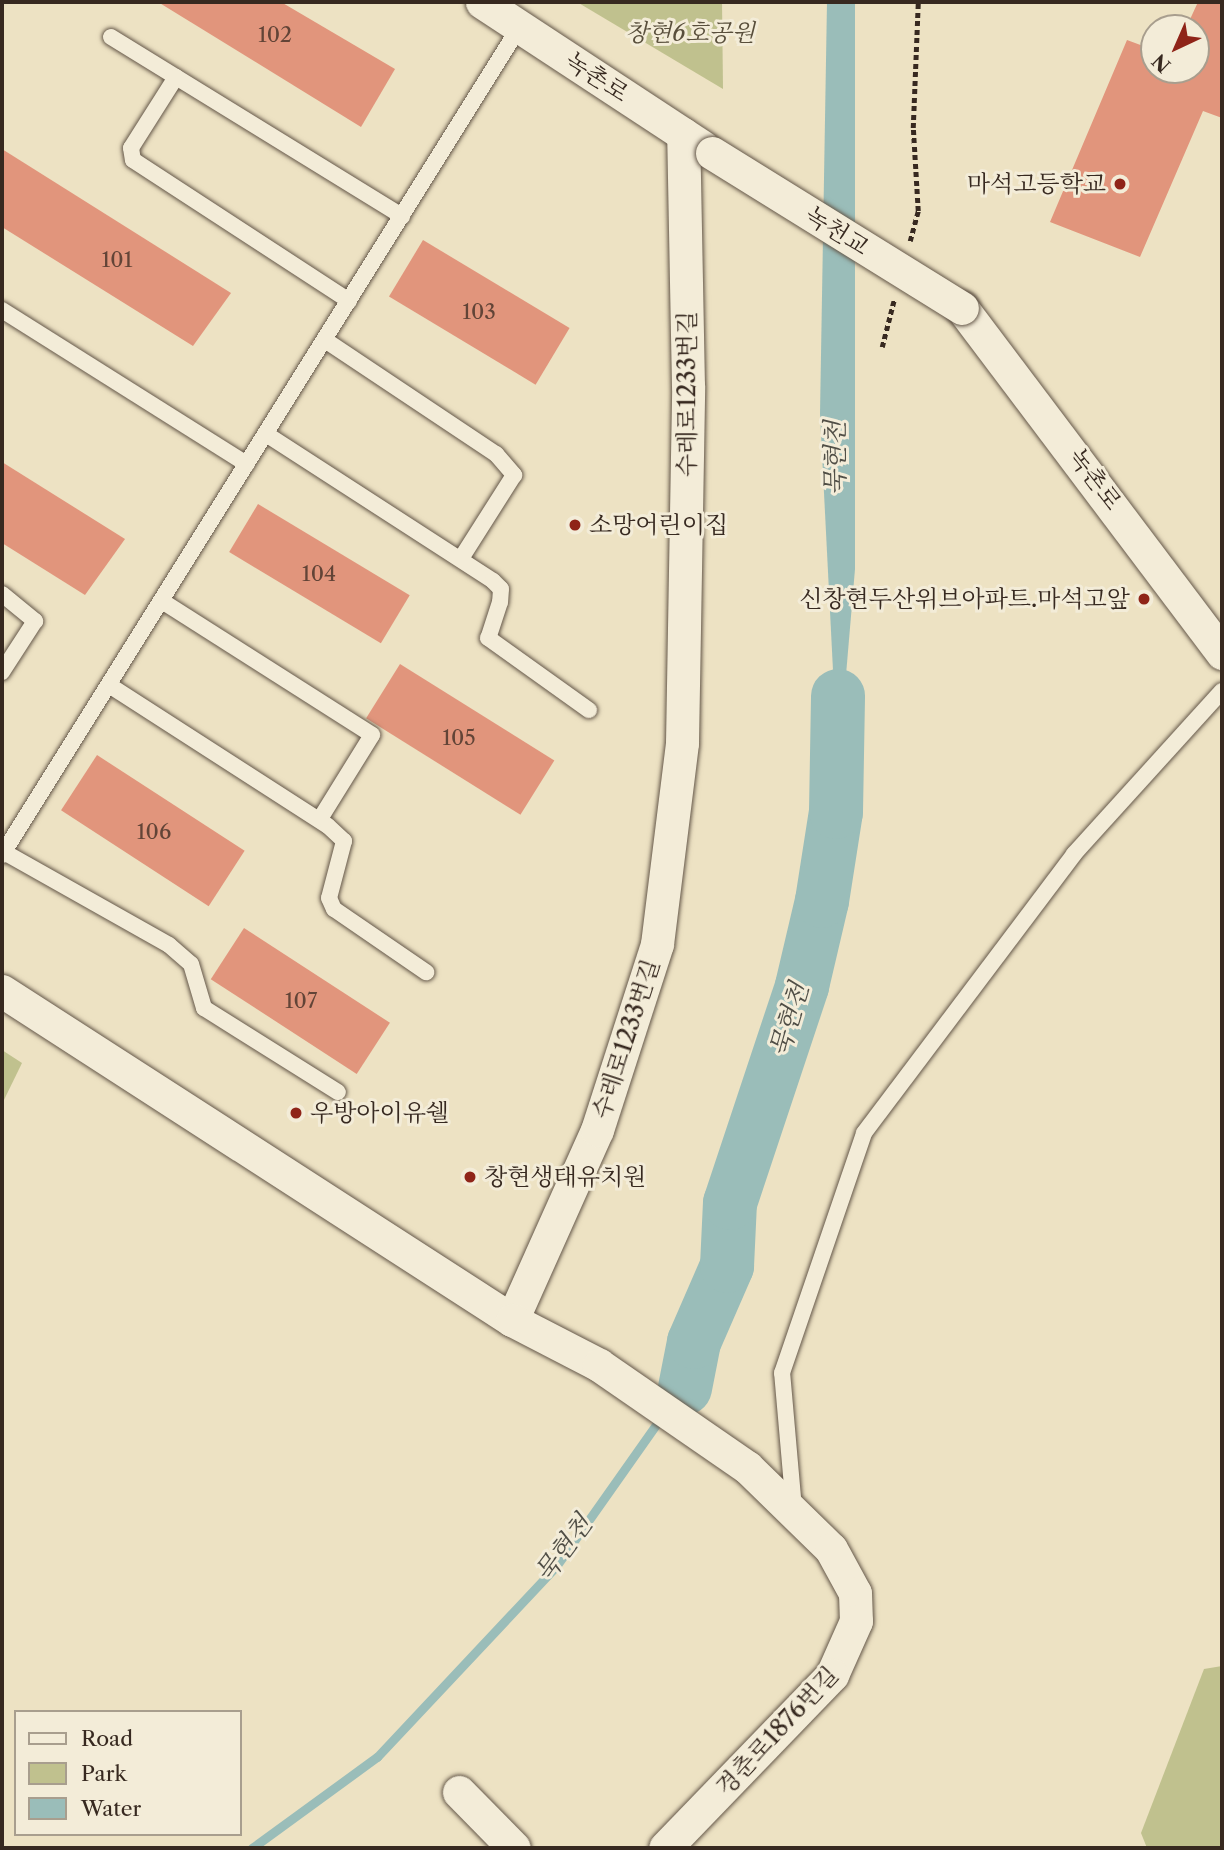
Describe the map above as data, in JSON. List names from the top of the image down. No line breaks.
{"streets":{"street":["녹촌로","녹천교","수레로1233번길","경춘로1876번길"]},"crossings":[["녹촌로","녹천교"],["녹촌로","수레로1233번길"],["수레로1233번길","경춘로1876번길"]],"water":["묵현천"],"parks":["창현6호공원"],"places":["마석고등학교","소망어린이집","신창현두산위브아파트.마석고앞","우방아이유쉘","창현생태유치원"],"house_numbers":["102","101","103","104","105","106","107"],"legend":["Road","Park","Water"],"north":"bottom left"}
